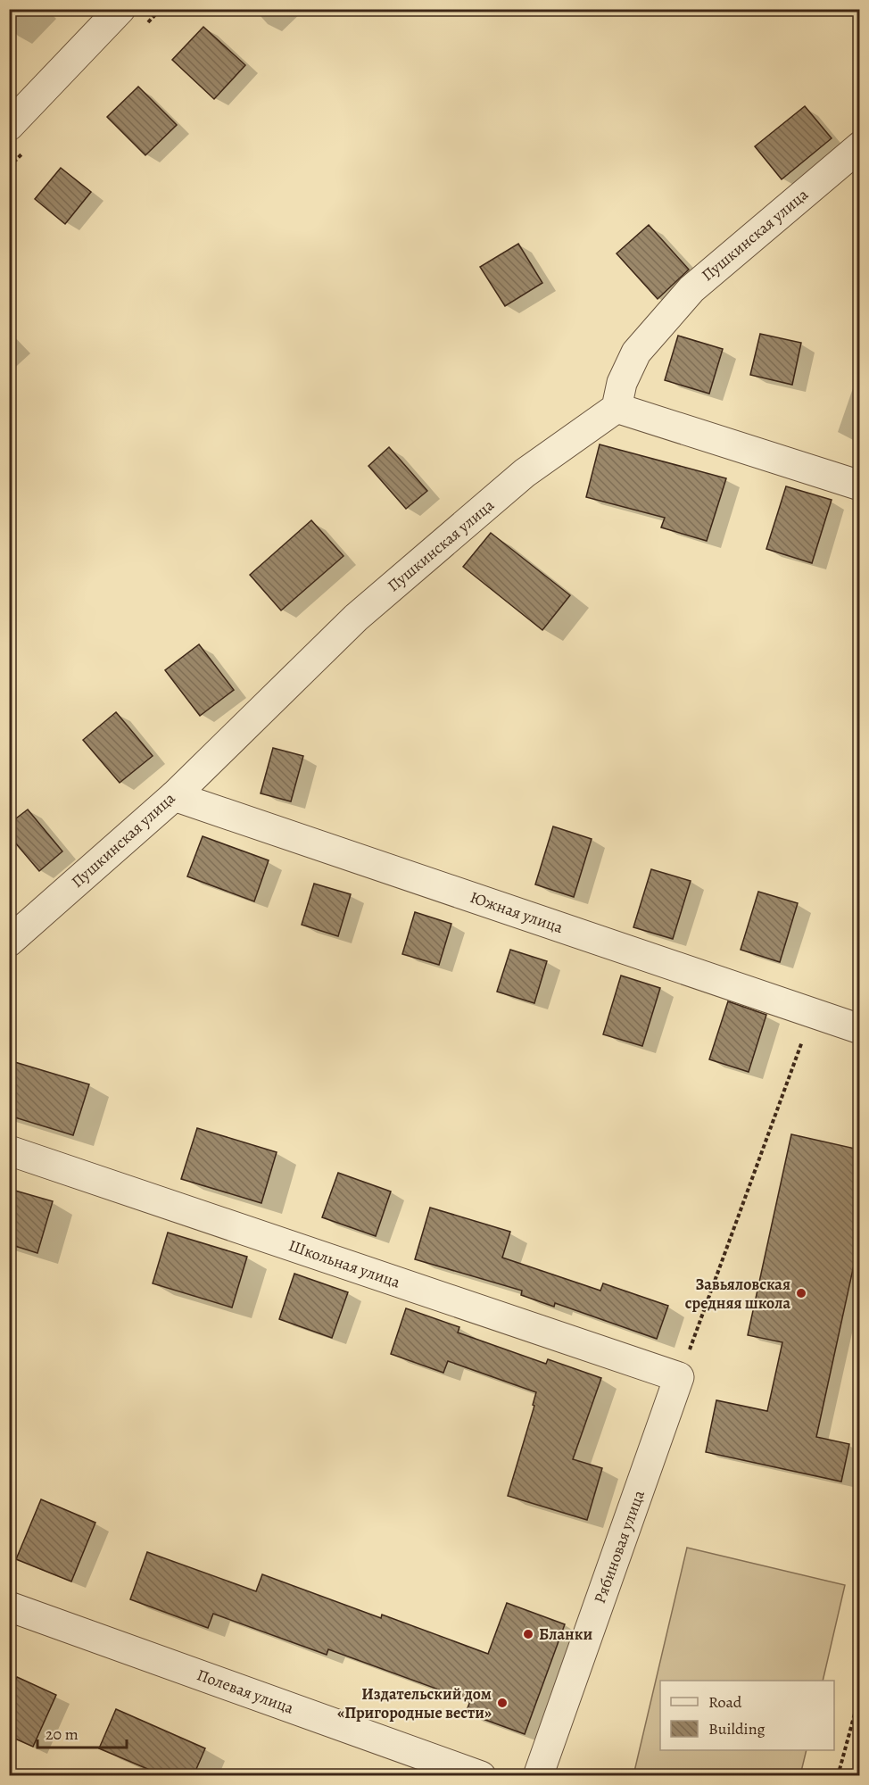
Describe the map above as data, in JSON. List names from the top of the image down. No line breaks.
{"streets":{"street":["Пушкинская улица","Южная улица","Школьная улица","Рябиновая улица","Полевая улица"]},"crossings":[["Пушкинская улица","Южная улица"],["Школьная улица","Рябиновая улица"]],"places":["Завьяловская средняя школа","Бланки","Издательский дом «Пригородные вести»"],"legend":["Road","Building"],"scale_bar":"20 m"}
